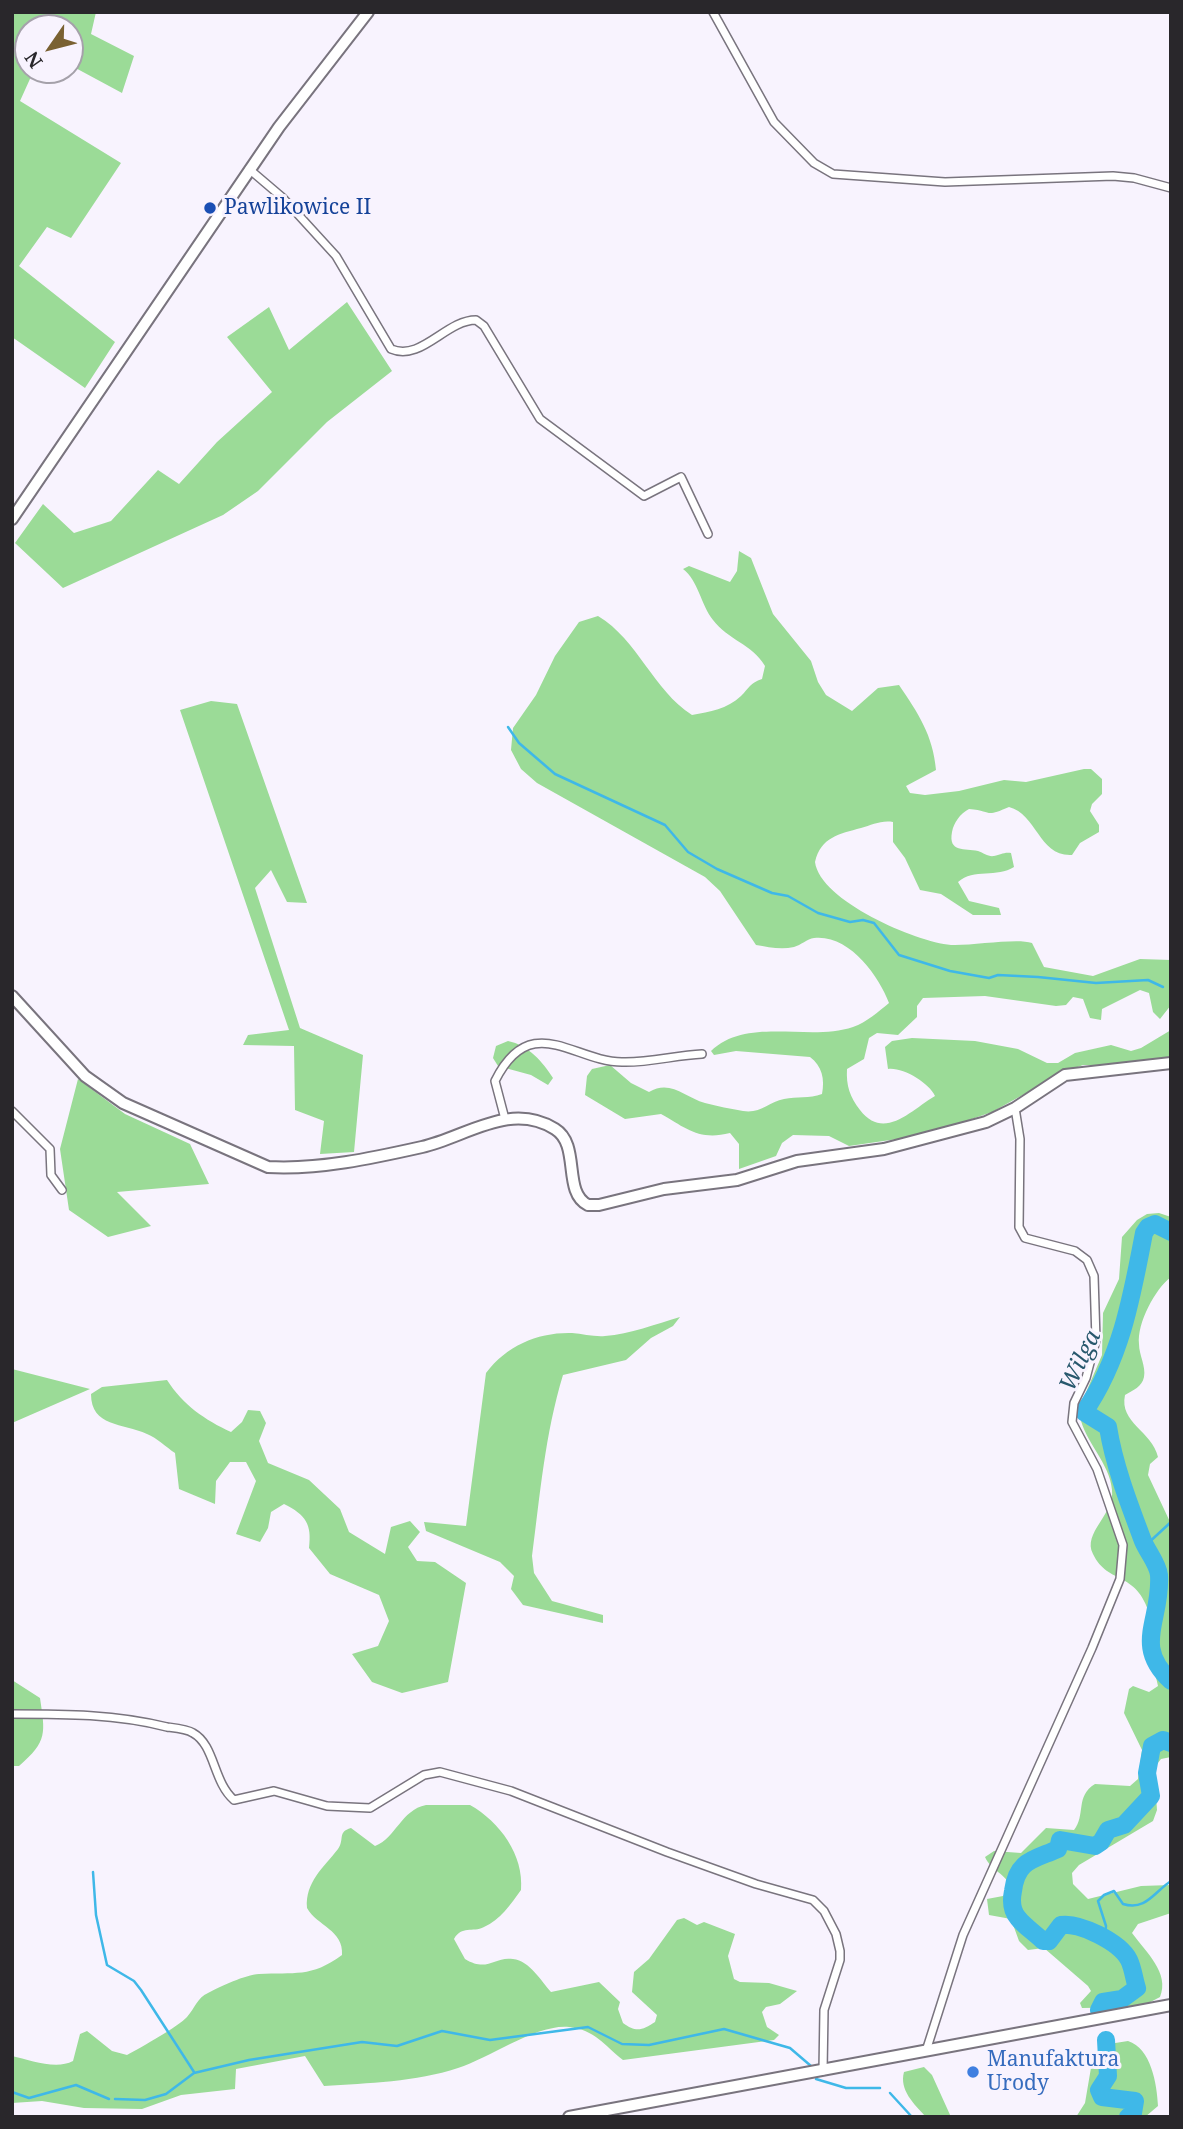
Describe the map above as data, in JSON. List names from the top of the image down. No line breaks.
{"water":["Wilga"],"places":["Pawlikowice II","Manufaktura Urody"],"north":"bottom left"}
